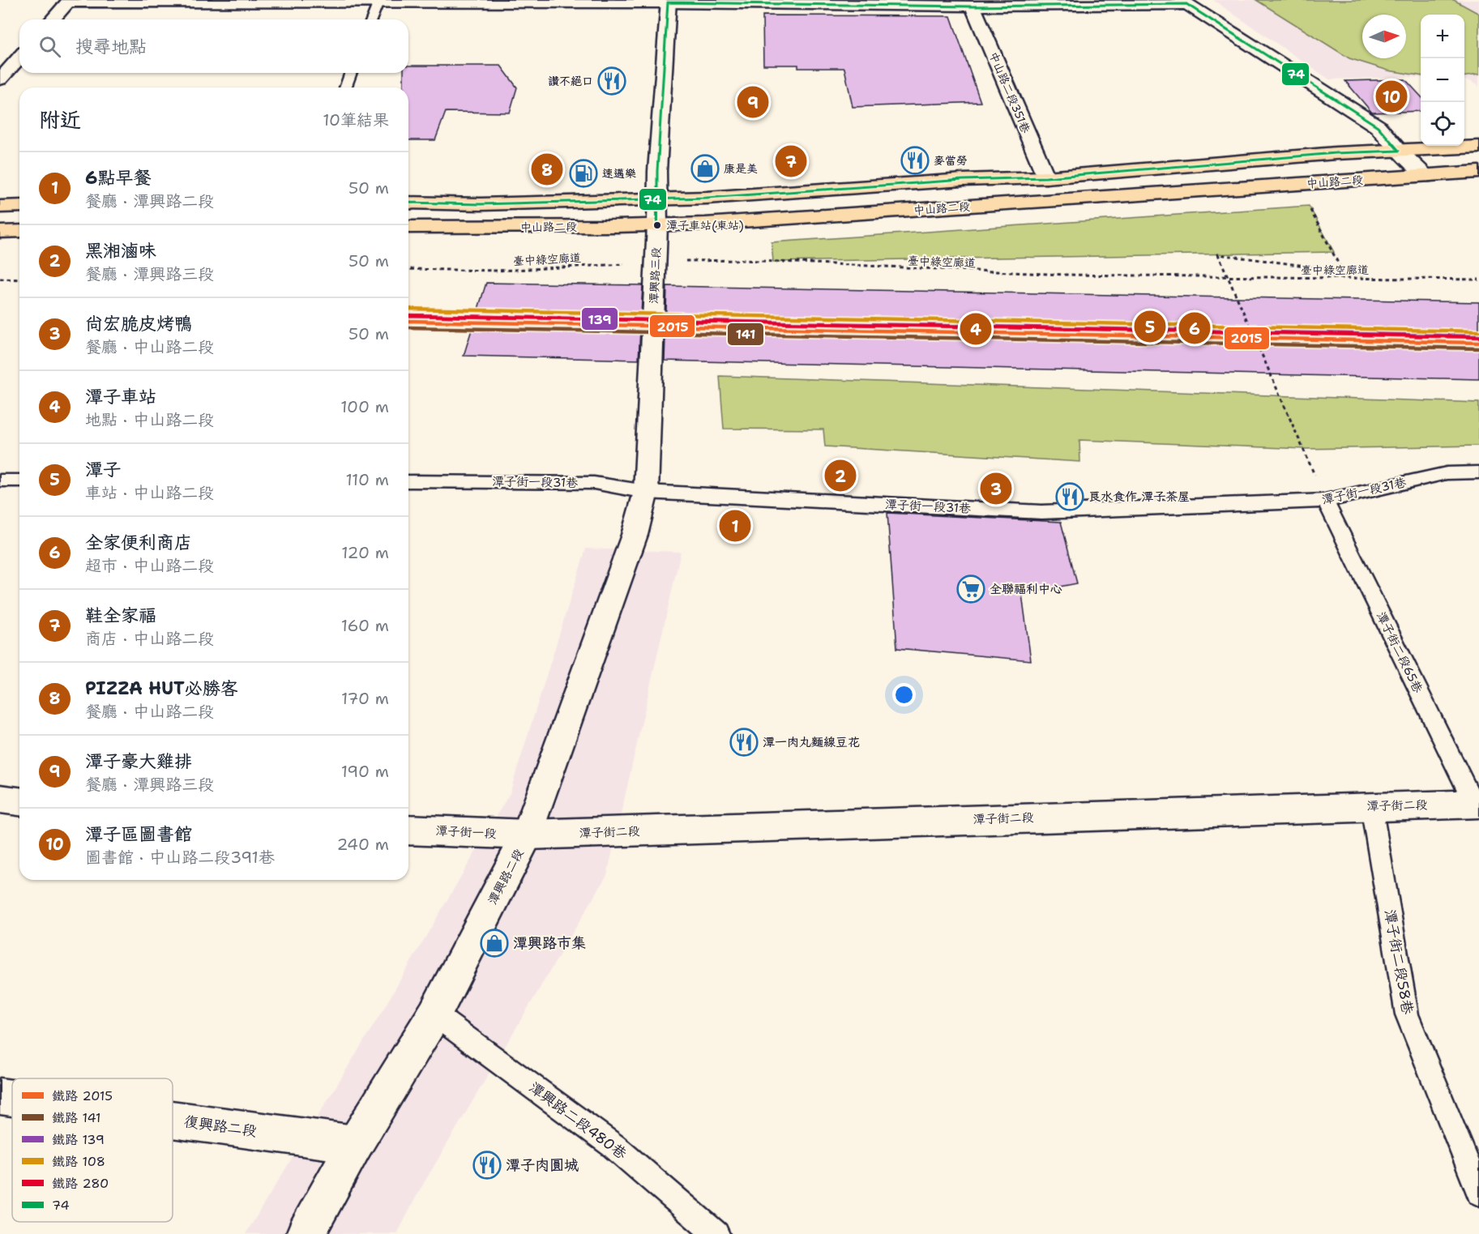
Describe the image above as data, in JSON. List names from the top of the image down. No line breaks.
{"streets":{"main road":["中山路二段"],"street":["中山路二段351巷","潭興路三段","潭子街二段","潭子街一段","潭興路二段","復興路二段"],"lane":["潭子街一段31巷","潭子街二段65巷","潭子街二段58巷","潭興路二段480巷"],"path":["臺中綠空廊道"]},"crossings":[["中山路二段351巷","中山路二段"],["中山路二段","潭興路三段"],["臺中綠空廊道","潭興路三段"],["潭興路三段","潭子街一段31巷"],["潭興路三段","潭興路二段"],["潭子街一段31巷","潭子街二段65巷"],["潭子街一段31巷","潭興路二段"],["潭子街二段65巷","潭子街二段"],["潭子街二段","潭子街一段"],["潭子街二段","潭興路二段"],["潭子街二段","潭子街二段58巷"],["潭子街一段","潭興路二段"],["潭興路二段","潭興路二段480巷"],["潭興路二段","復興路二段"]],"places":{"restaurant":["讚不絕口","麥當勞","良水食作 潭子茶屋","潭一肉丸麵線豆花","潭子肉圓城"],"shop":["康是美","潭興路市集"],"fuel station":["速邁樂"],"other":["潭子車站(東站)"],"supermarket":["全聯福利中心"]},"lines":["transit line 74","rail line 108","rail line 139","rail line 280","rail line 2015","rail line 141"],"legend":["鐵路 2015","鐵路 141","鐵路 139","鐵路 108","鐵路 280","74"],"north":"right","page":{"map_buttons":["+","−"],"search":"搜尋地點","pins":["10","9","7","8","5","6","4","2","3","1"],"heading":["附近","10筆結果"],"list":[{"mark":"1","name":"6點早餐","note":"餐廳 · 潭興路二段","value":"50 m"},{"mark":"2","name":"黑湘滷味","note":"餐廳 · 潭興路三段","value":"50 m"},{"mark":"3","name":"尚宏脆皮烤鴨","note":"餐廳 · 中山路二段","value":"50 m"},{"mark":"4","name":"潭子車站","note":"地點 · 中山路二段","value":"100 m"},{"mark":"5","name":"潭子","note":"車站 · 中山路二段","value":"110 m"},{"mark":"6","name":"全家便利商店","note":"超市 · 中山路二段","value":"120 m"},{"mark":"7","name":"鞋全家福","note":"商店 · 中山路二段","value":"160 m"},{"mark":"8","name":"PIZZA HUT必勝客","note":"餐廳 · 中山路二段","value":"170 m"},{"mark":"9","name":"潭子豪大雞排","note":"餐廳 · 潭興路三段","value":"190 m"},{"mark":"10","name":"潭子區圖書館","note":"圖書館 · 中山路二段391巷","value":"240 m"}]}}
